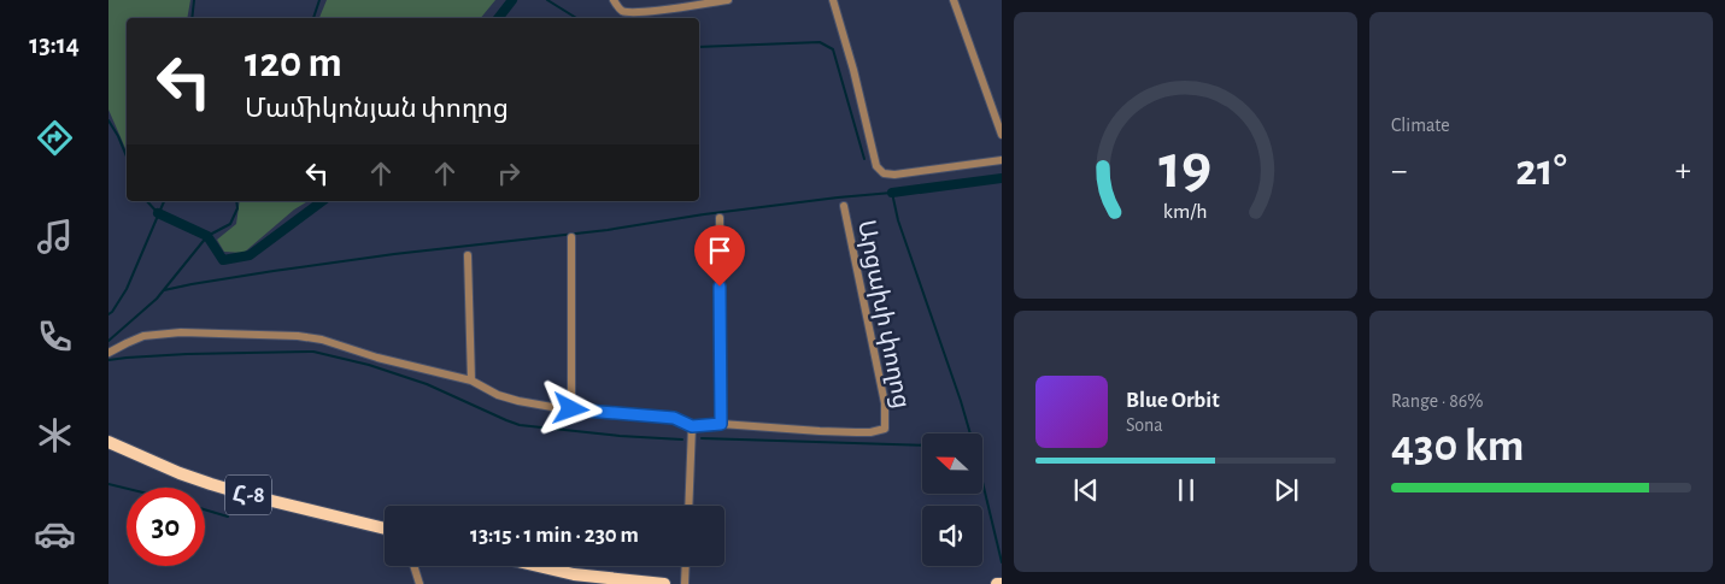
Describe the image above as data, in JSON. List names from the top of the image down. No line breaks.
{"streets":{"main road":["Հ-8"],"street":["Արցախի փողոց"]},"north":"left","page":{"tabs":"13:14","tile":["Climate",["Range · 86%","430 km"]],"turn":["120 m","Մամիկոնյան փողոց"],"heat":["−","21°","+"],"song":["Blue Orbit","Sona"],"limit":"30","trip":"13:15 · 1 min · 230 m","gauge":["19","km/h"]}}
